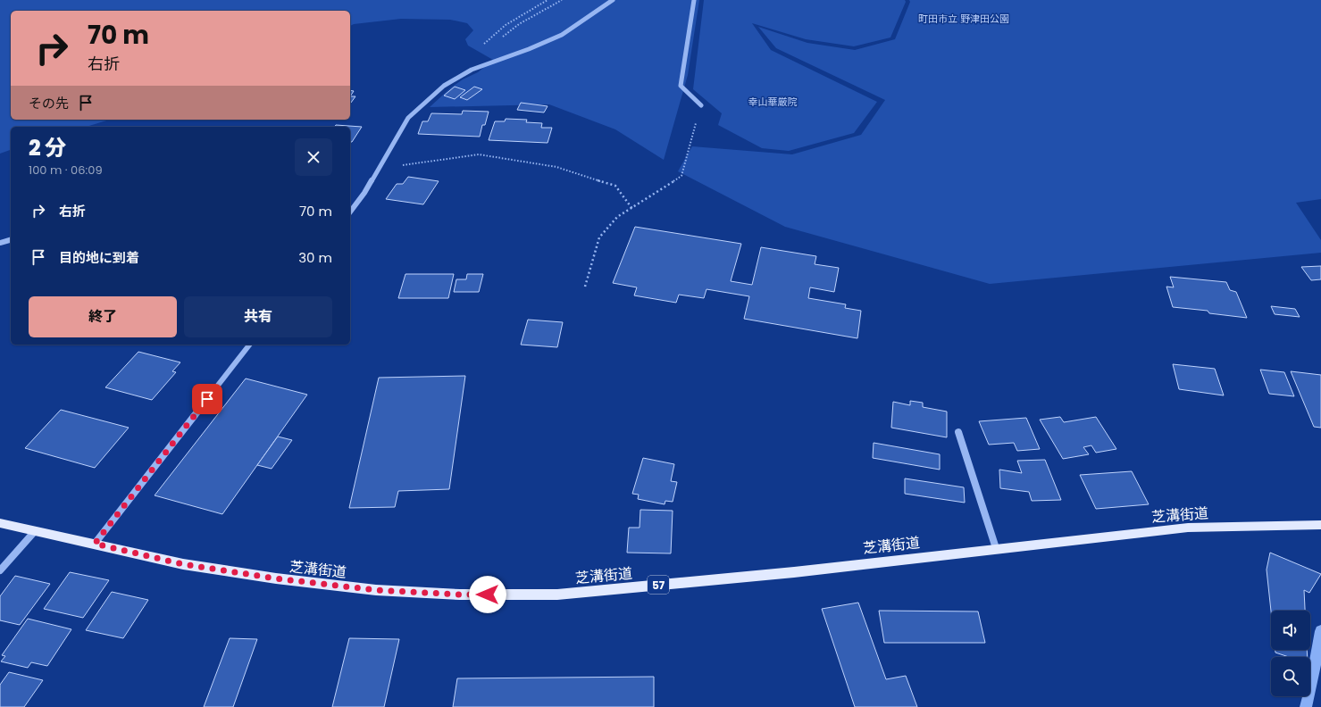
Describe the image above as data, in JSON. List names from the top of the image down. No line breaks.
{"streets":{"main road":["芝溝街道","57"]},"parks":["町田市立 野津田公園","幸山華厳院"],"page":{"turn":["70 m","右折"],"then":"その先","heading":["2 分","100 m · 06:09"],"list":[{"name":"右折","value":"70 m"},{"name":"目的地に到着","value":"30 m"}],"buttons":["終了","共有"]}}
